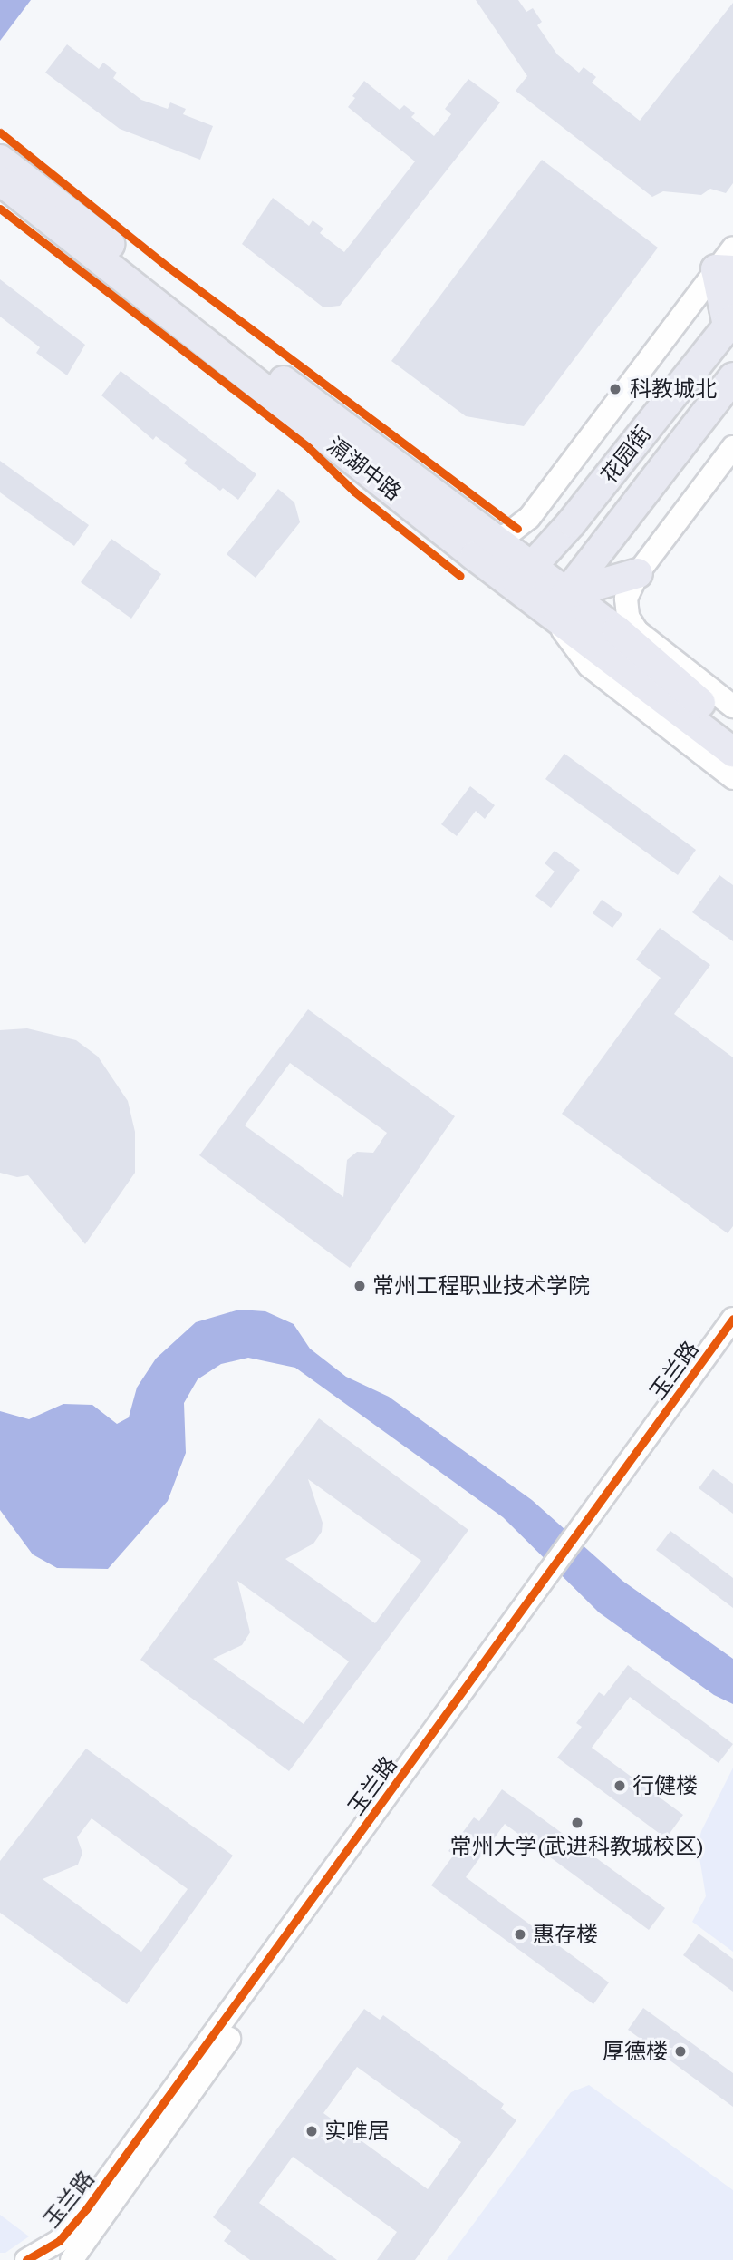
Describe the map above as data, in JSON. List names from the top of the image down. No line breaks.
{"streets":{"main road":["花园街","滆湖中路"],"street":["玉兰路"]},"crossings":[["花园街","滆湖中路"]],"places":["科教城北","常州工程职业技术学院","行健楼","常州大学(武进科教城校区)","惠存楼","厚德楼","实唯居"]}
